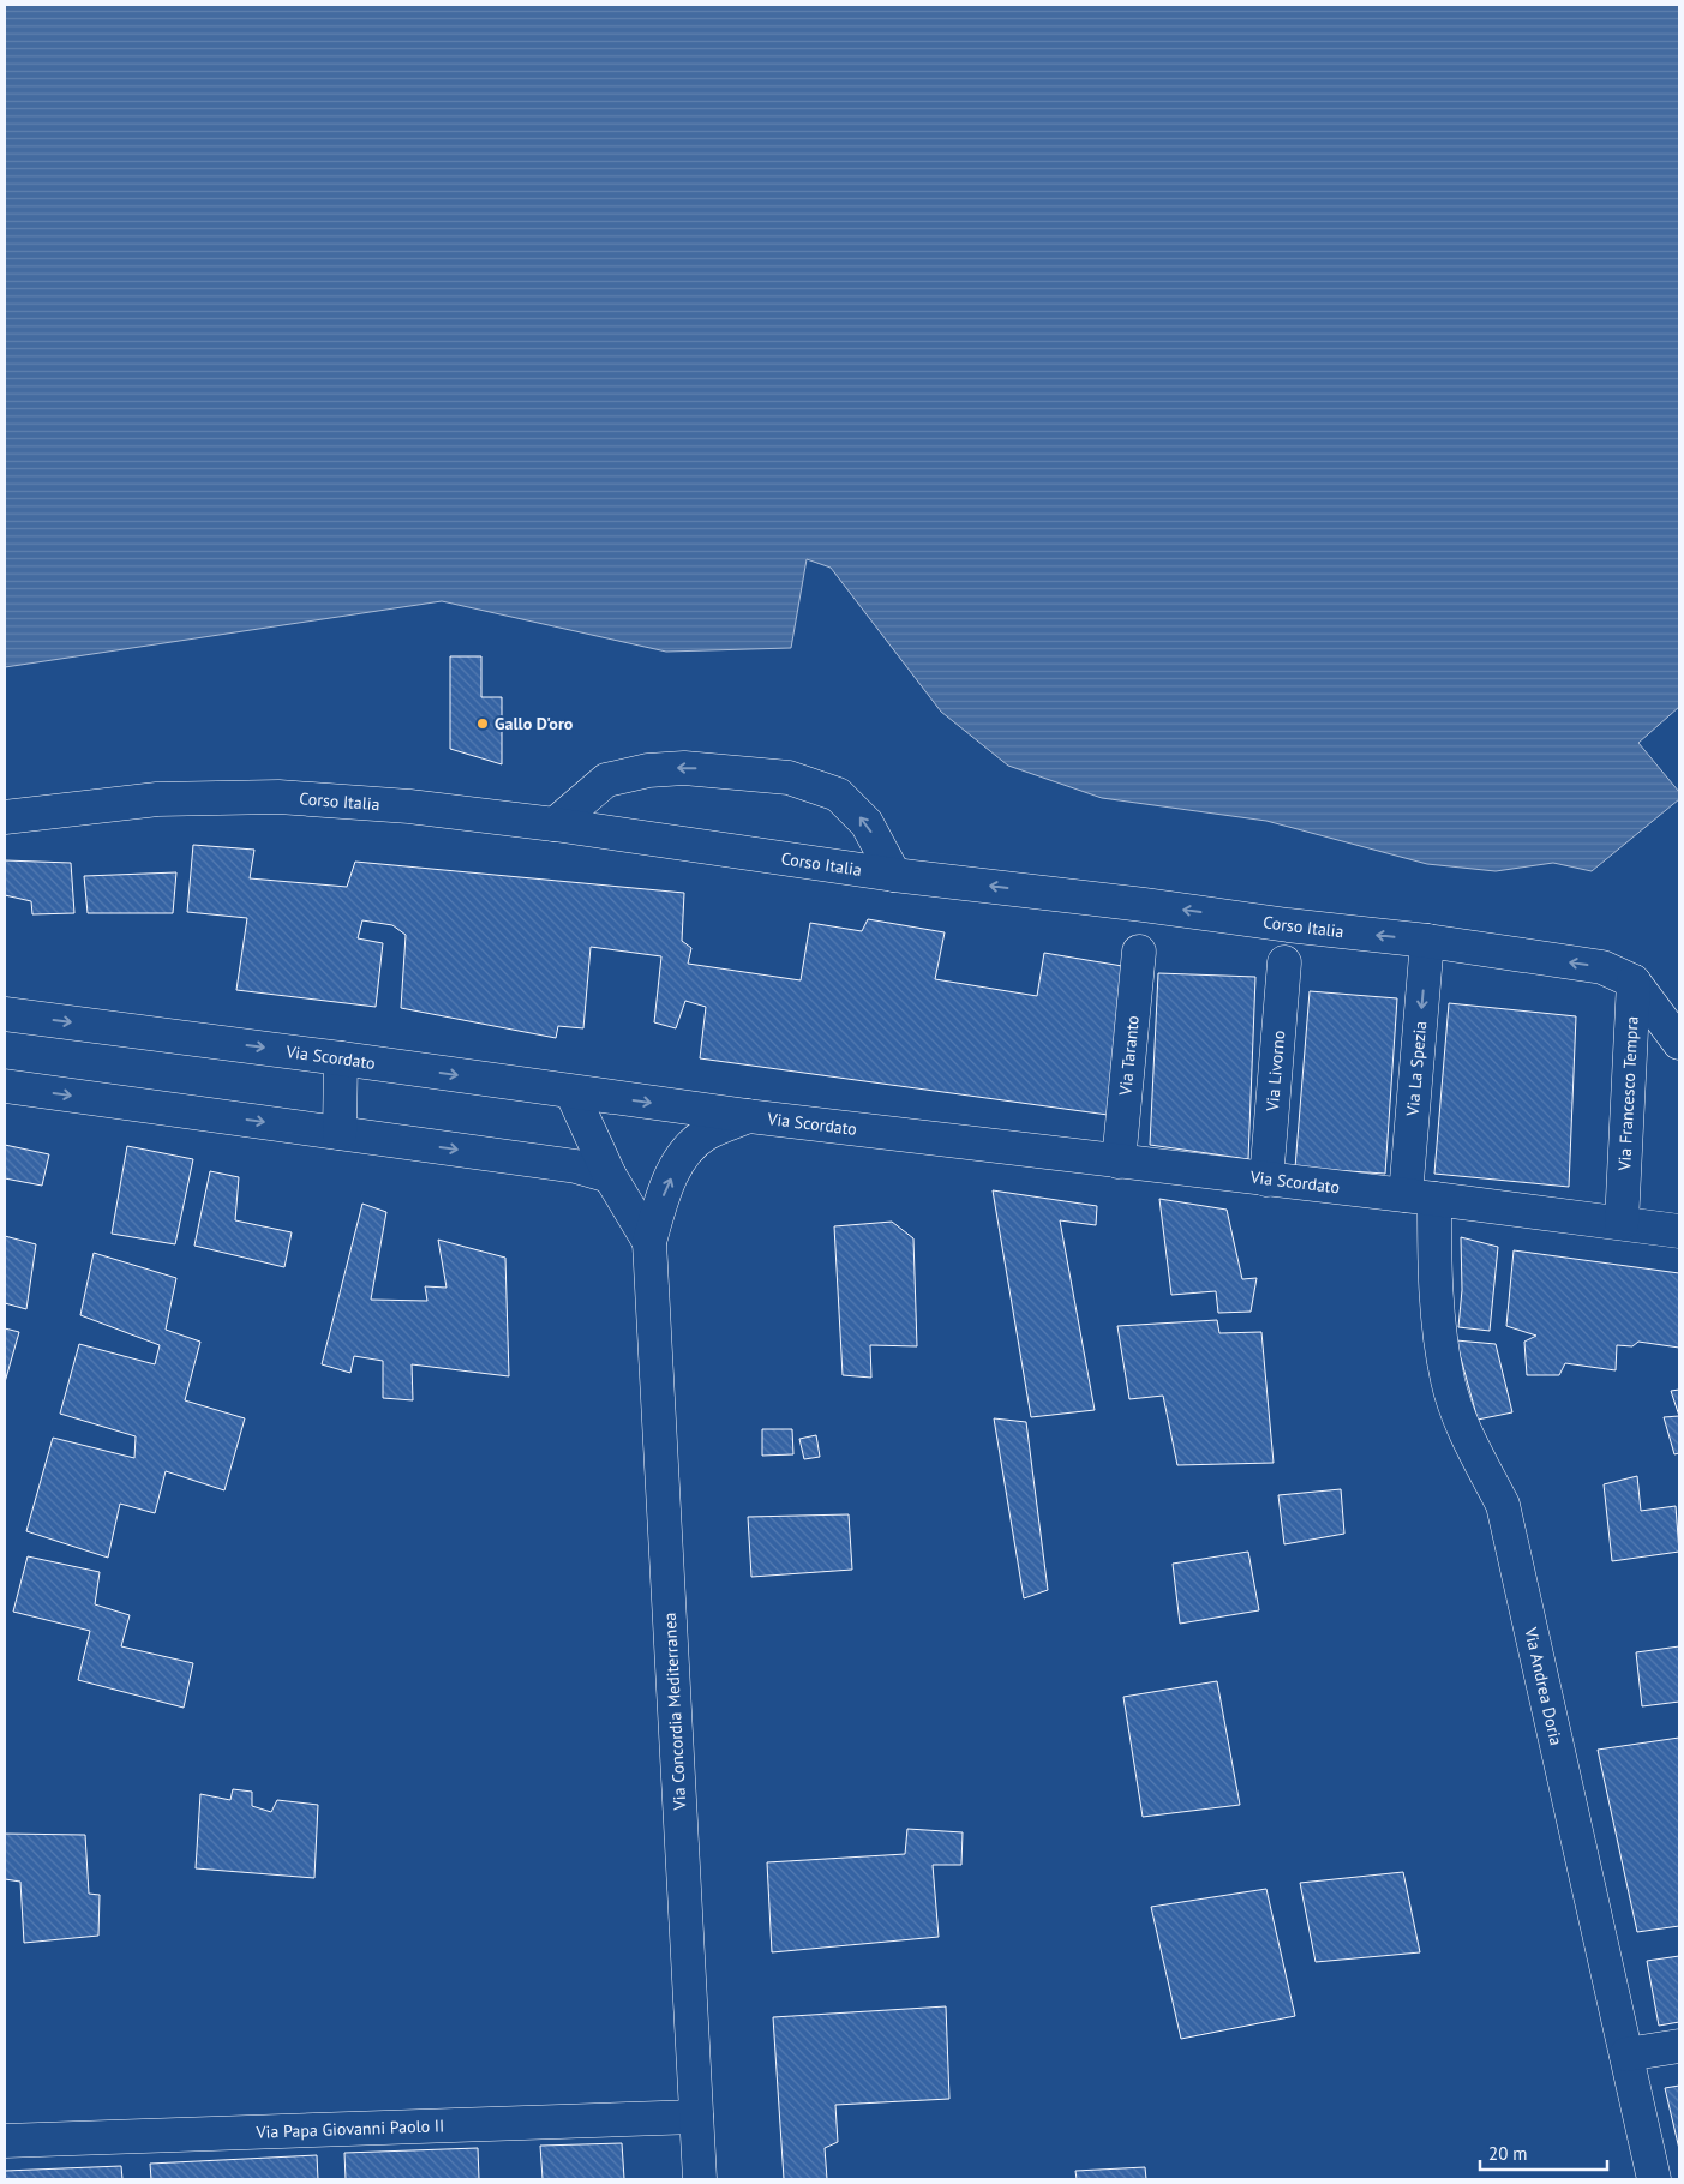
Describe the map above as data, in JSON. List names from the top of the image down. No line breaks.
{"streets":{"street":["Corso Italia","Via Taranto","Via Scordato","Via La Spezia","Via Livorno","Via Francesco Tempra","Via Andrea Doria","Via Concordia Mediterranea","Via Papa Giovanni Paolo II"]},"crossings":[["Corso Italia","Via La Spezia"],["Corso Italia","Via Francesco Tempra"],["Via Taranto","Via Scordato"],["Via Scordato","Via La Spezia"],["Via Scordato","Via Livorno"],["Via Scordato","Via Francesco Tempra"],["Via Scordato","Via Andrea Doria"],["Via La Spezia","Via Andrea Doria"],["Via Concordia Mediterranea","Via Papa Giovanni Paolo II"]],"one_way":["Corso Italia","Via La Spezia"],"places":["Gallo D'oro"],"scale_bar":"20 m"}
